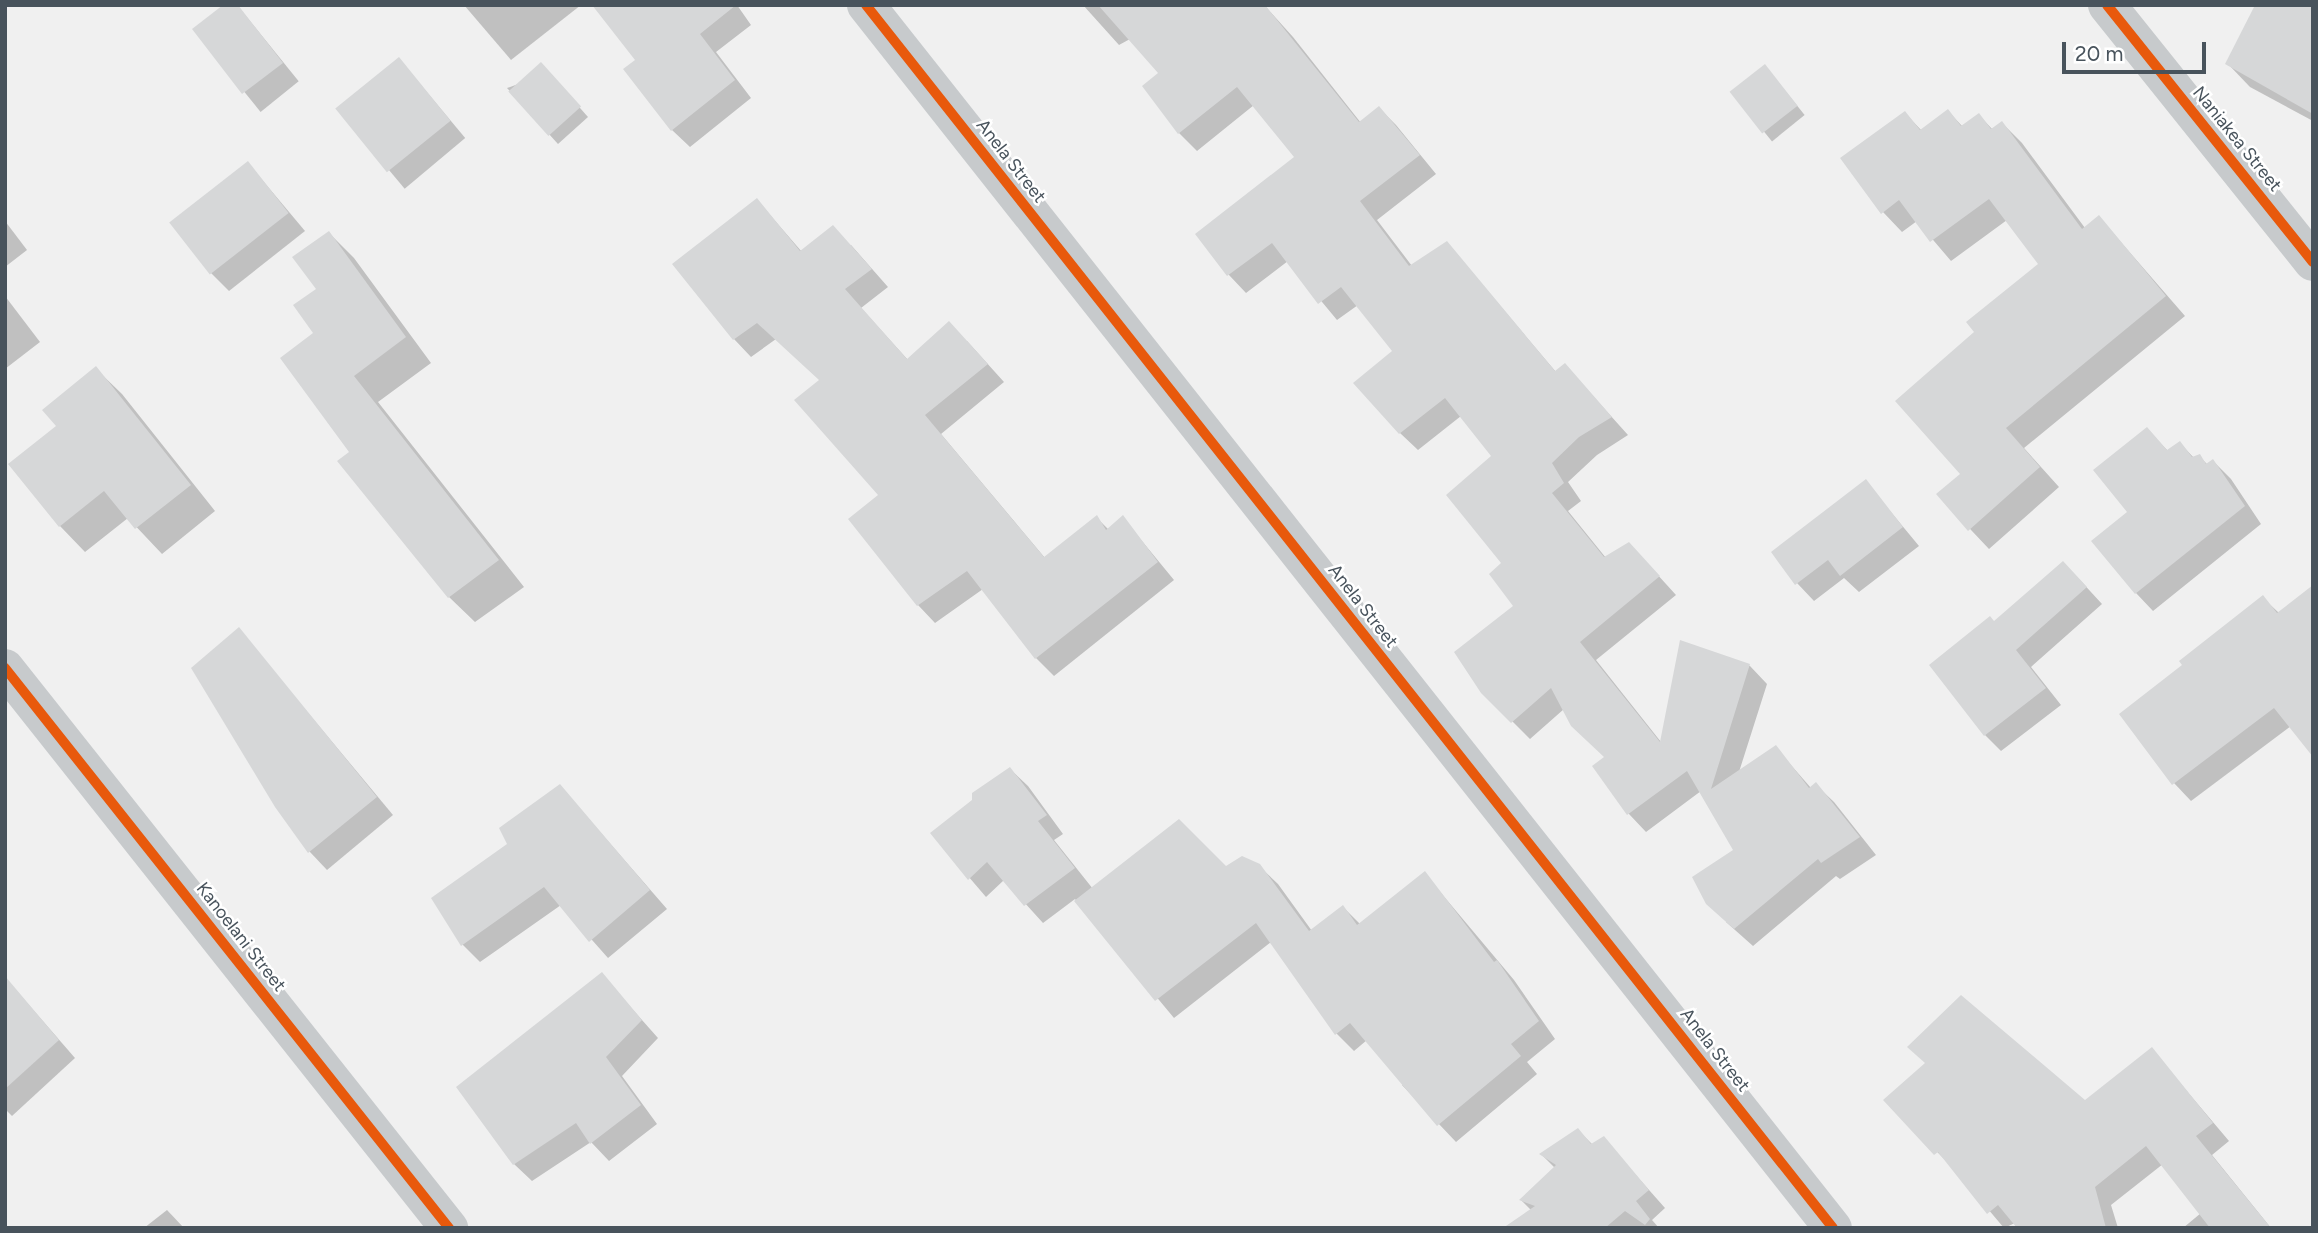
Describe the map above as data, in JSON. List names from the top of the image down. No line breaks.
{"streets":{"street":["Naniakea Street","Anela Street","Kanoelani Street"]},"scale_bar":"20 m"}
